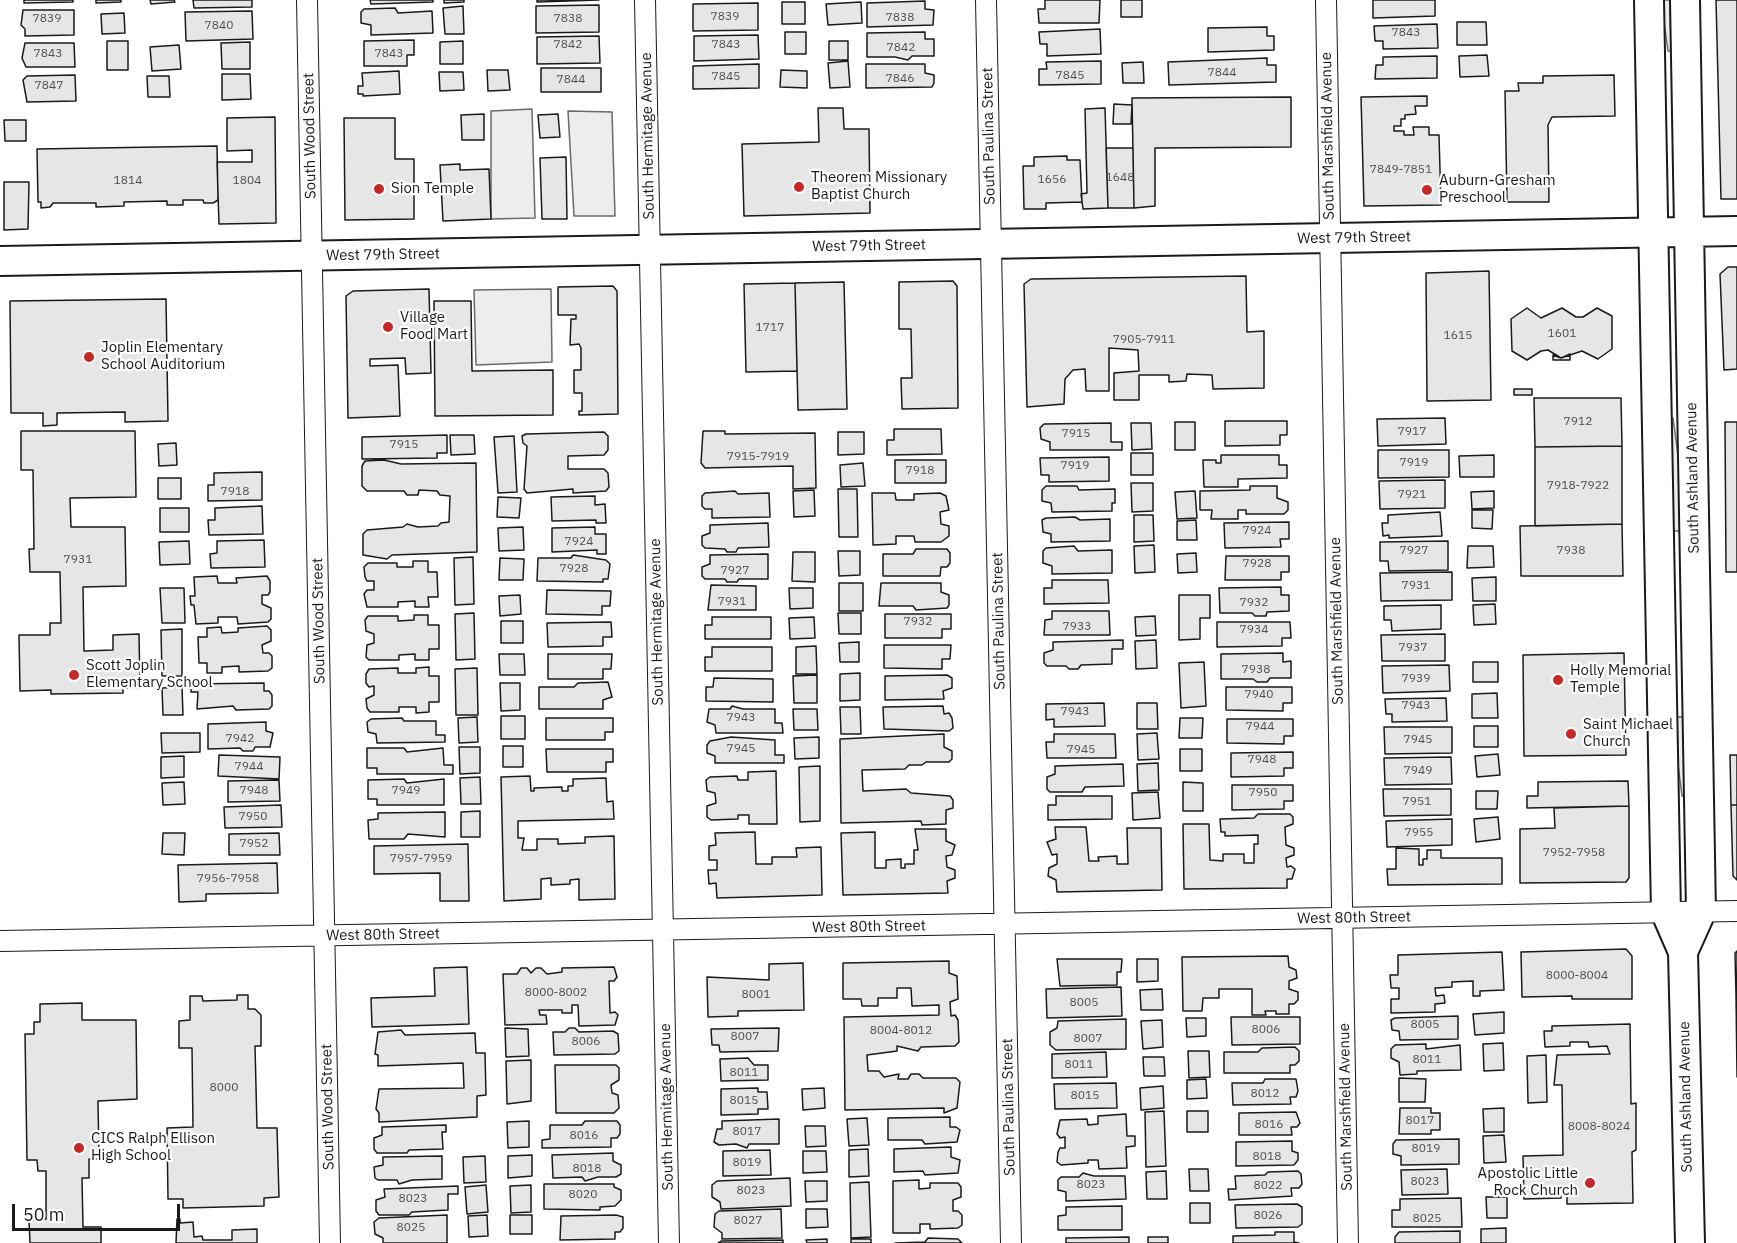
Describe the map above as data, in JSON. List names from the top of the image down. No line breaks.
{"streets":{"main road":["West 79th Street","South Ashland Avenue"],"street":["South Wood Street","South Hermitage Avenue","South Paulina Street","South Marshfield Avenue","West 80th Street"]},"crossings":[["South Wood Street","West 79th Street"],["South Wood Street","West 80th Street"],["South Hermitage Avenue","West 79th Street"],["South Hermitage Avenue","West 80th Street"],["South Paulina Street","West 79th Street"],["South Paulina Street","West 80th Street"],["South Marshfield Avenue","West 79th Street"],["South Marshfield Avenue","West 80th Street"],["West 79th Street","South Ashland Avenue"],["South Ashland Avenue","West 80th Street"]],"places":["Theorem Missionary Baptist Church","Sion Temple","Auburn-Gresham Preschool","Village Food Mart","Joplin Elementary School Auditorium","Scott Joplin Elementary School","Holly Memorial Temple","Saint Michael Church","CICS Ralph Ellison High School","Apostolic Little Rock Church"],"house_numbers":["7839","7838","7839","7838","7840","7843","7842","7843","7842","7843","7843","7844","7845","7845","7846","7844","7847","7849-7851","1648","1656","1814","1804","1717","1601","1615","7905-7911","7912","7917","7915","7915","7915-7919","7919","7919","7918","7918-7922","7918","7921","7924","7924","7927","7938","7931","7928","7928","7927","7931","7931","7932","7932","7933","7934","7937","7938","7939","7940","7943","7943","7943","7944","7942","7945","7945","7945","7948","7944","7949","7948","7949","7950","7951","7950","7955","7952","7952-7958","7957-7959","7956-7958","8000-8004","8000-8002","8001","8005","8005","8006","8004-8012","8007","8007","8006","8011","8011","8011","8000","8012","8015","8015","8017","8016","8008-8024","8017","8016","8019","8018","8019","8018","8023","8023","8022","8023","8020","8023","8026","8025","8027","8025"],"scale_bar":"50 m"}
